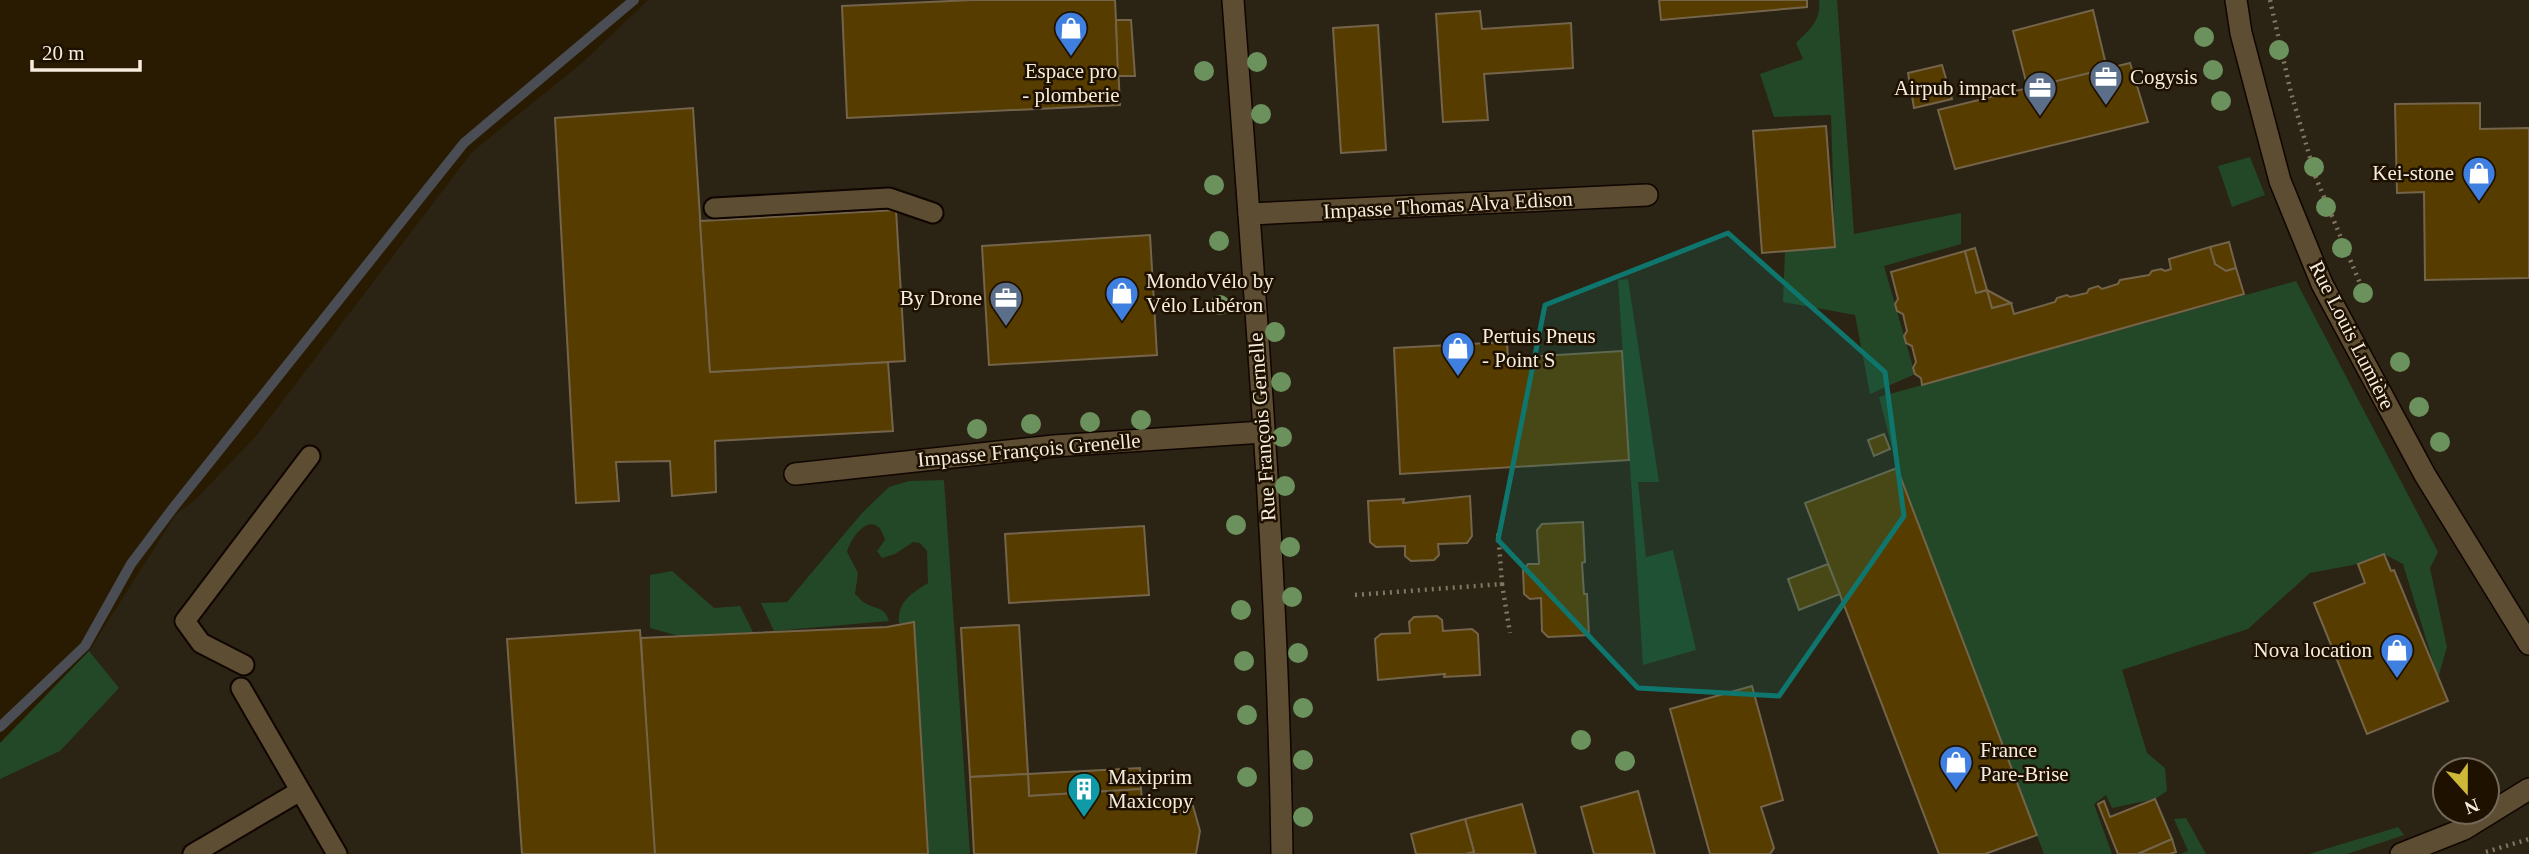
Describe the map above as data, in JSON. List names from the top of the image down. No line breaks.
{"streets":{"street":["Impasse Thomas Alva Edison","Rue Louis Lumière","Rue François Gernelle","Impasse François Grenelle"]},"crossings":[["Impasse Thomas Alva Edison","Rue François Gernelle"],["Rue François Gernelle","Impasse François Grenelle"]],"places":{"shop":["Espace pro - plomberie","Kei-stone","MondoVélo by Vélo Lubéron","Pertuis Pneus - Point S","Nova location","France Pare-Brise"],"office":["Cogysis","Airpub impact","By Drone"],"building":["Maxiprim Maxicopy"]},"scale_bar":"20 m","north":"bottom"}
